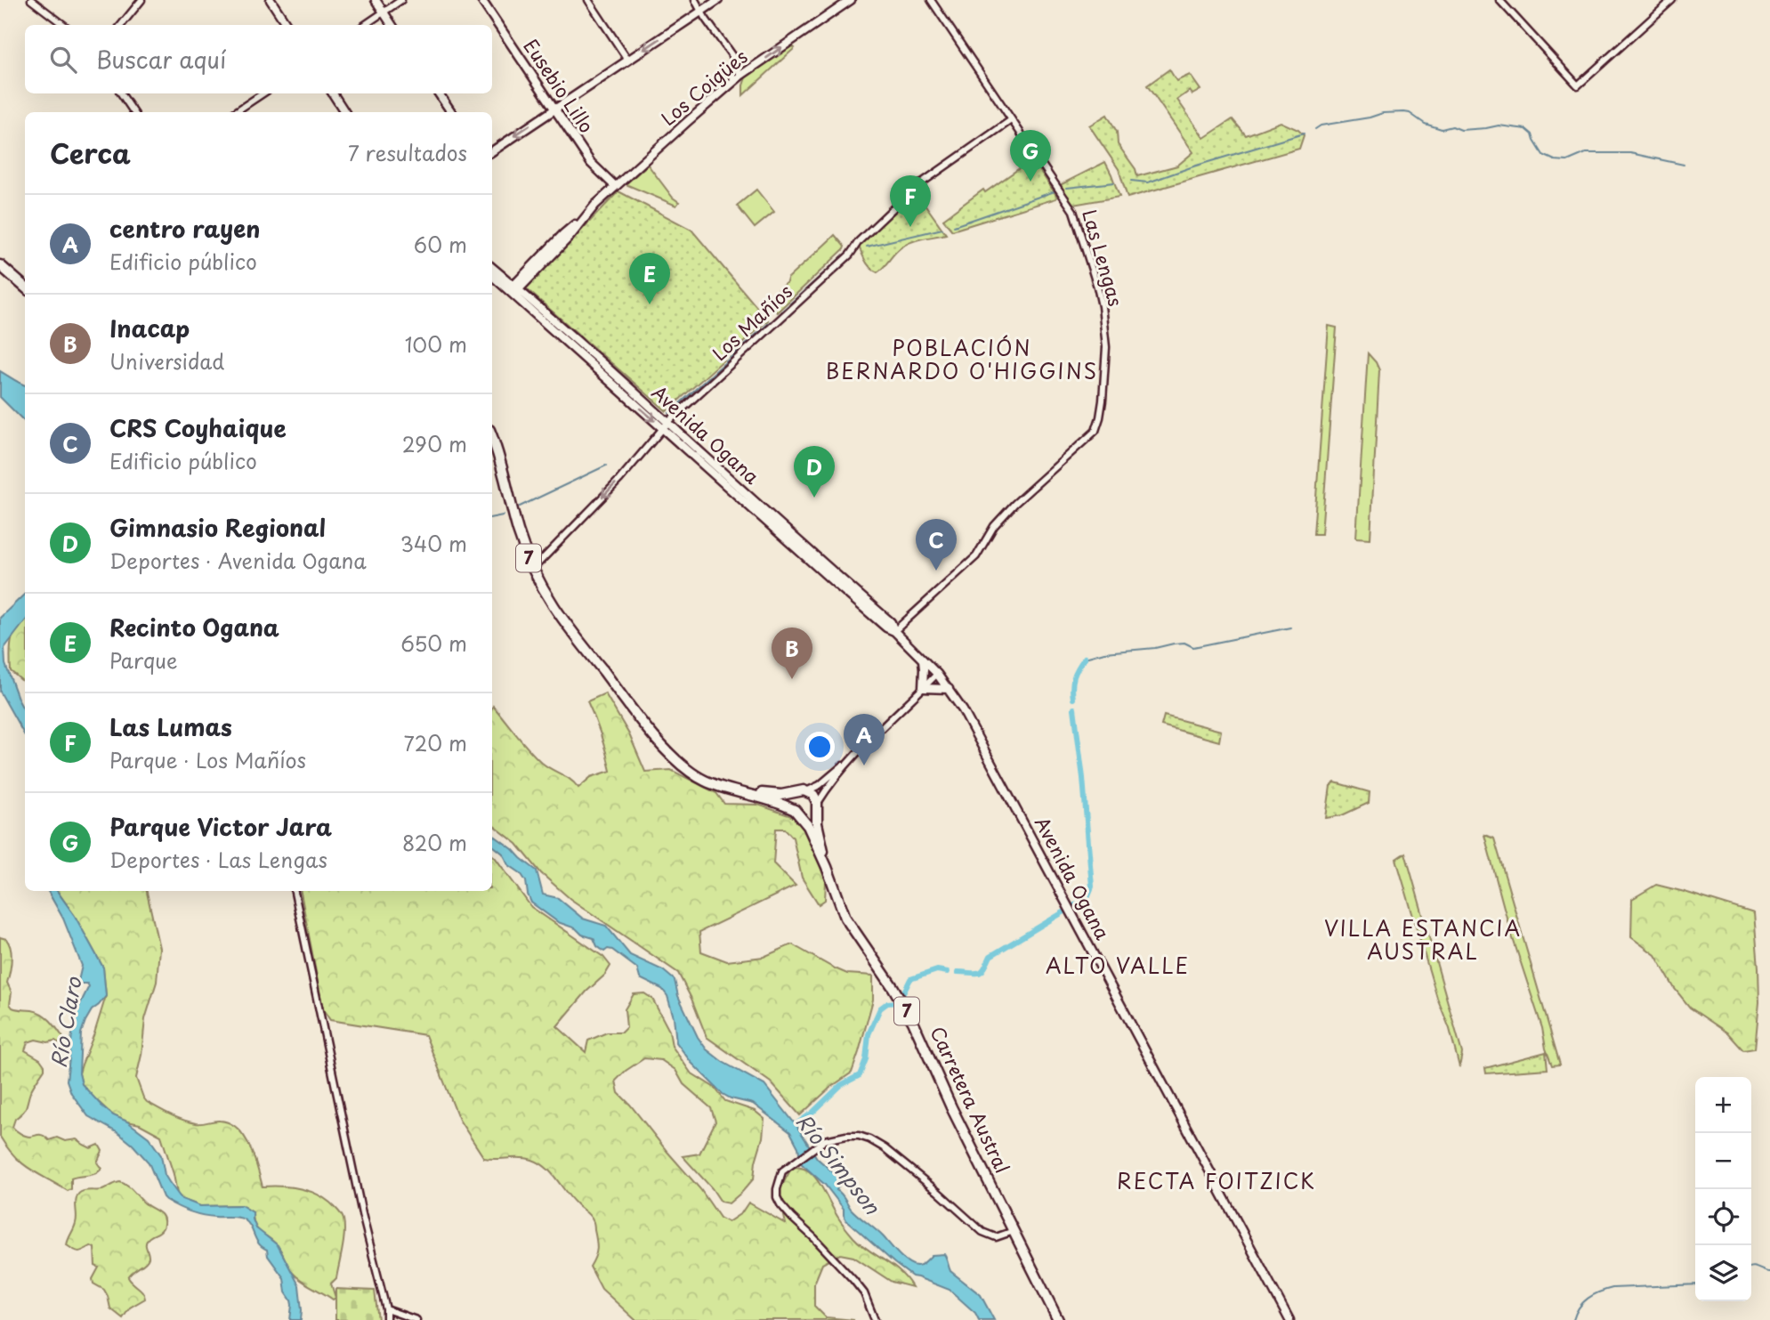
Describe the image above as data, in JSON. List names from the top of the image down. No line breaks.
{"streets":{"highway":["7","Carretera Austral"],"main road":["Eusebio Lillo","Los Coigües","Avenida Ogana"],"street":["Las Lengas","Los Mañíos"]},"crossings":[["Eusebio Lillo","Los Coigües"],["Los Coigües","Avenida Ogana"],["Las Lengas","Los Mañíos"],["Las Lengas","Avenida Ogana"],["Los Mañíos","Avenida Ogana"],["Los Mañíos","7"],["7","Carretera Austral"]],"districts":["POBLACIÓN BERNARDO O'HIGGINS","VILLA ESTANCIA AUSTRAL","ALTO VALLE","RECTA FOITZICK"],"water":["Río Claro","Río Simpson"],"page":{"search":"Buscar aquí","heading":["Cerca","7 resultados"],"pins":["G","F","E","D","C","B","A"],"list":[{"mark":"A","name":"centro rayen","note":"Edificio público","value":"60 m"},{"mark":"B","name":"Inacap","note":"Universidad","value":"100 m"},{"mark":"C","name":"CRS Coyhaique","note":"Edificio público","value":"290 m"},{"mark":"D","name":"Gimnasio Regional","note":"Deportes · Avenida Ogana","value":"340 m"},{"mark":"E","name":"Recinto Ogana","note":"Parque","value":"650 m"},{"mark":"F","name":"Las Lumas","note":"Parque · Los Mañíos","value":"720 m"},{"mark":"G","name":"Parque Victor Jara","note":"Deportes · Las Lengas","value":"820 m"}],"map_buttons":["+","−"]}}
